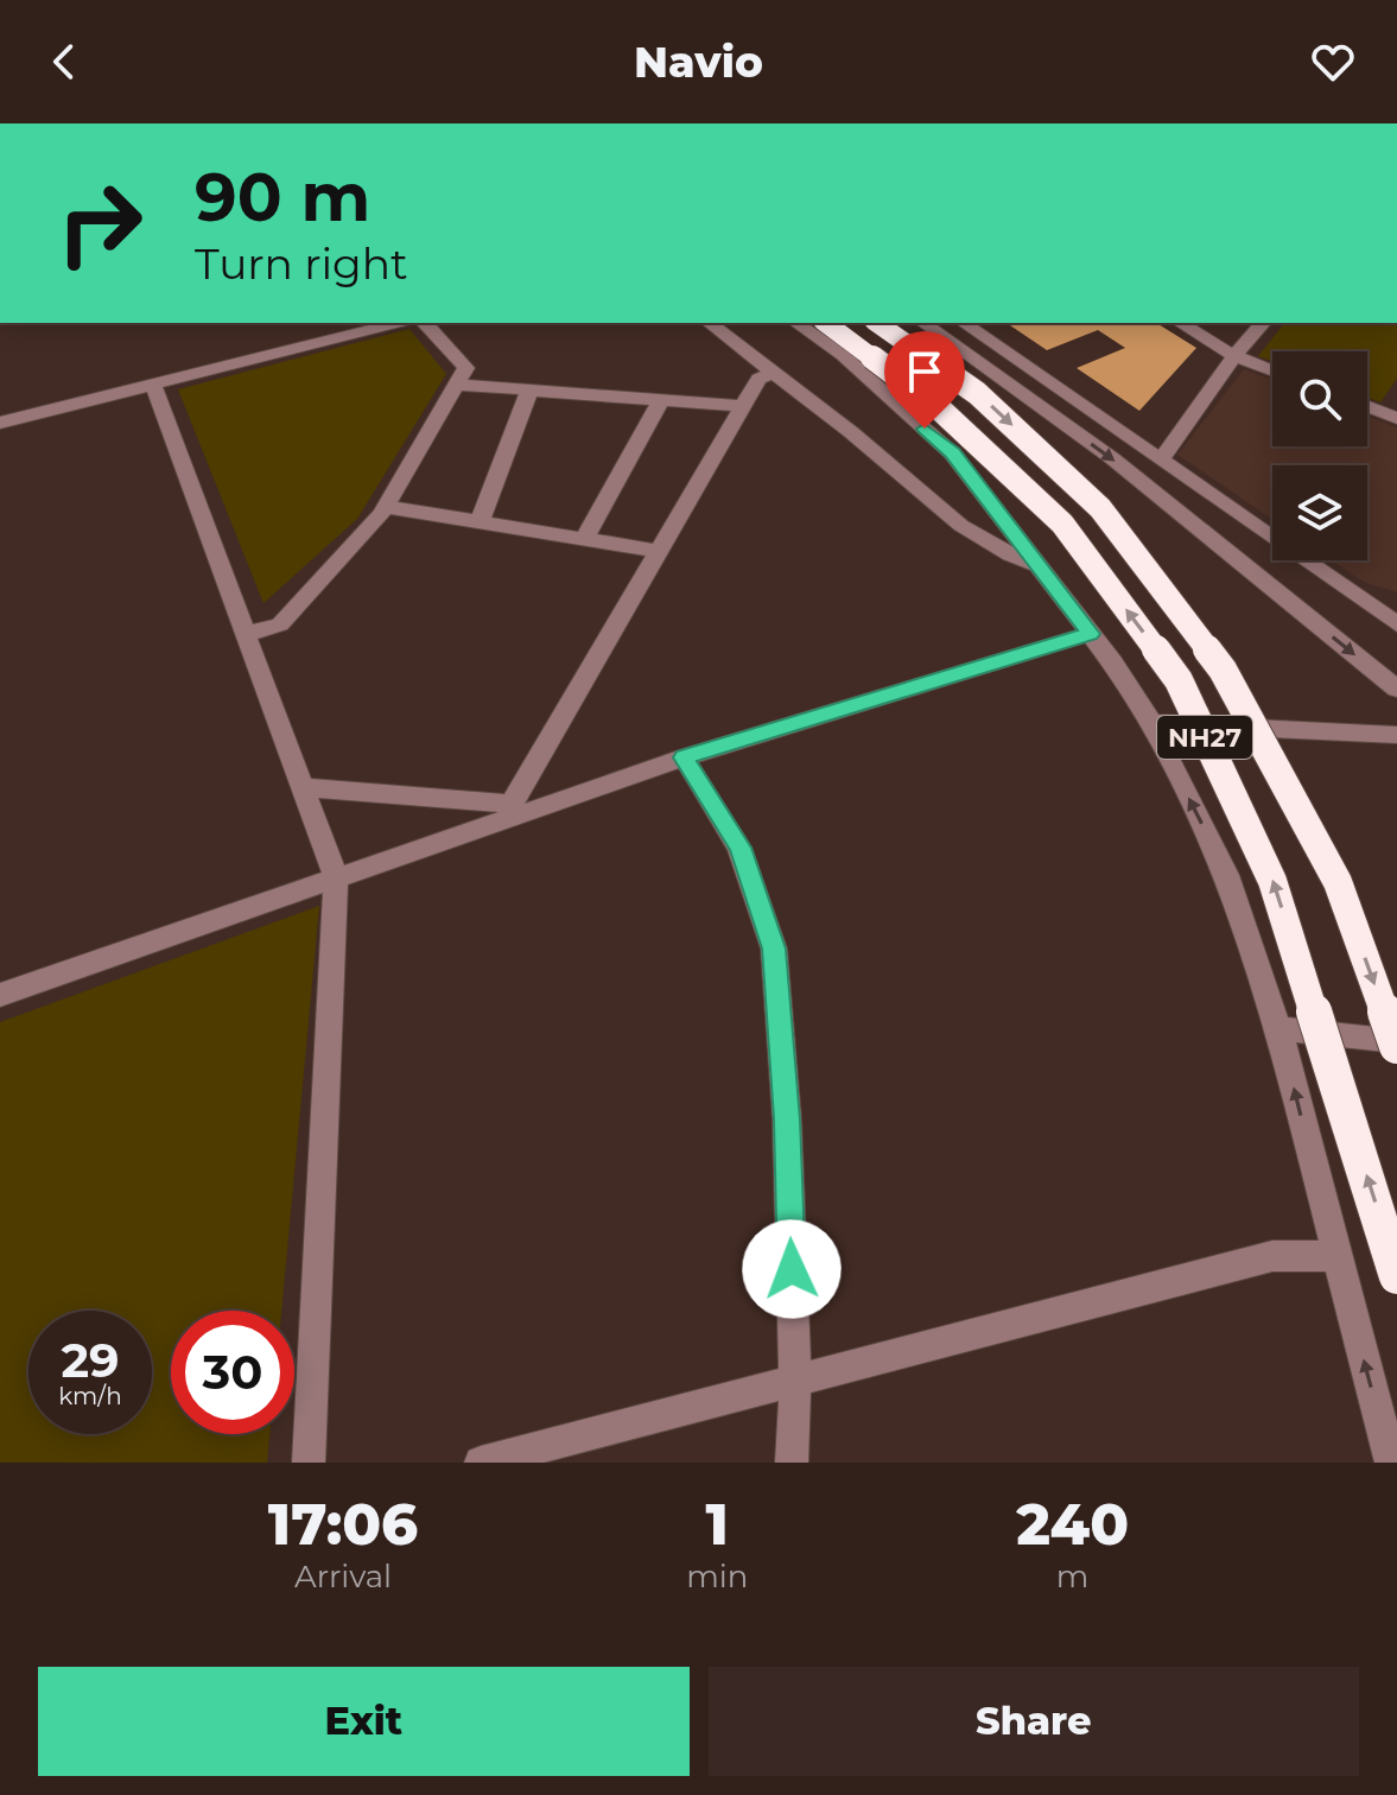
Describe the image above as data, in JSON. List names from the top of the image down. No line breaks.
{"streets":{"highway":["NH27"]},"page":{"header":"Navio","turn":["90 m","Turn right"],"speed":"29 km/h","limit":"30","eta":["17:06","Arrival","1","min","240","m"],"buttons":["Exit","Share"]}}
